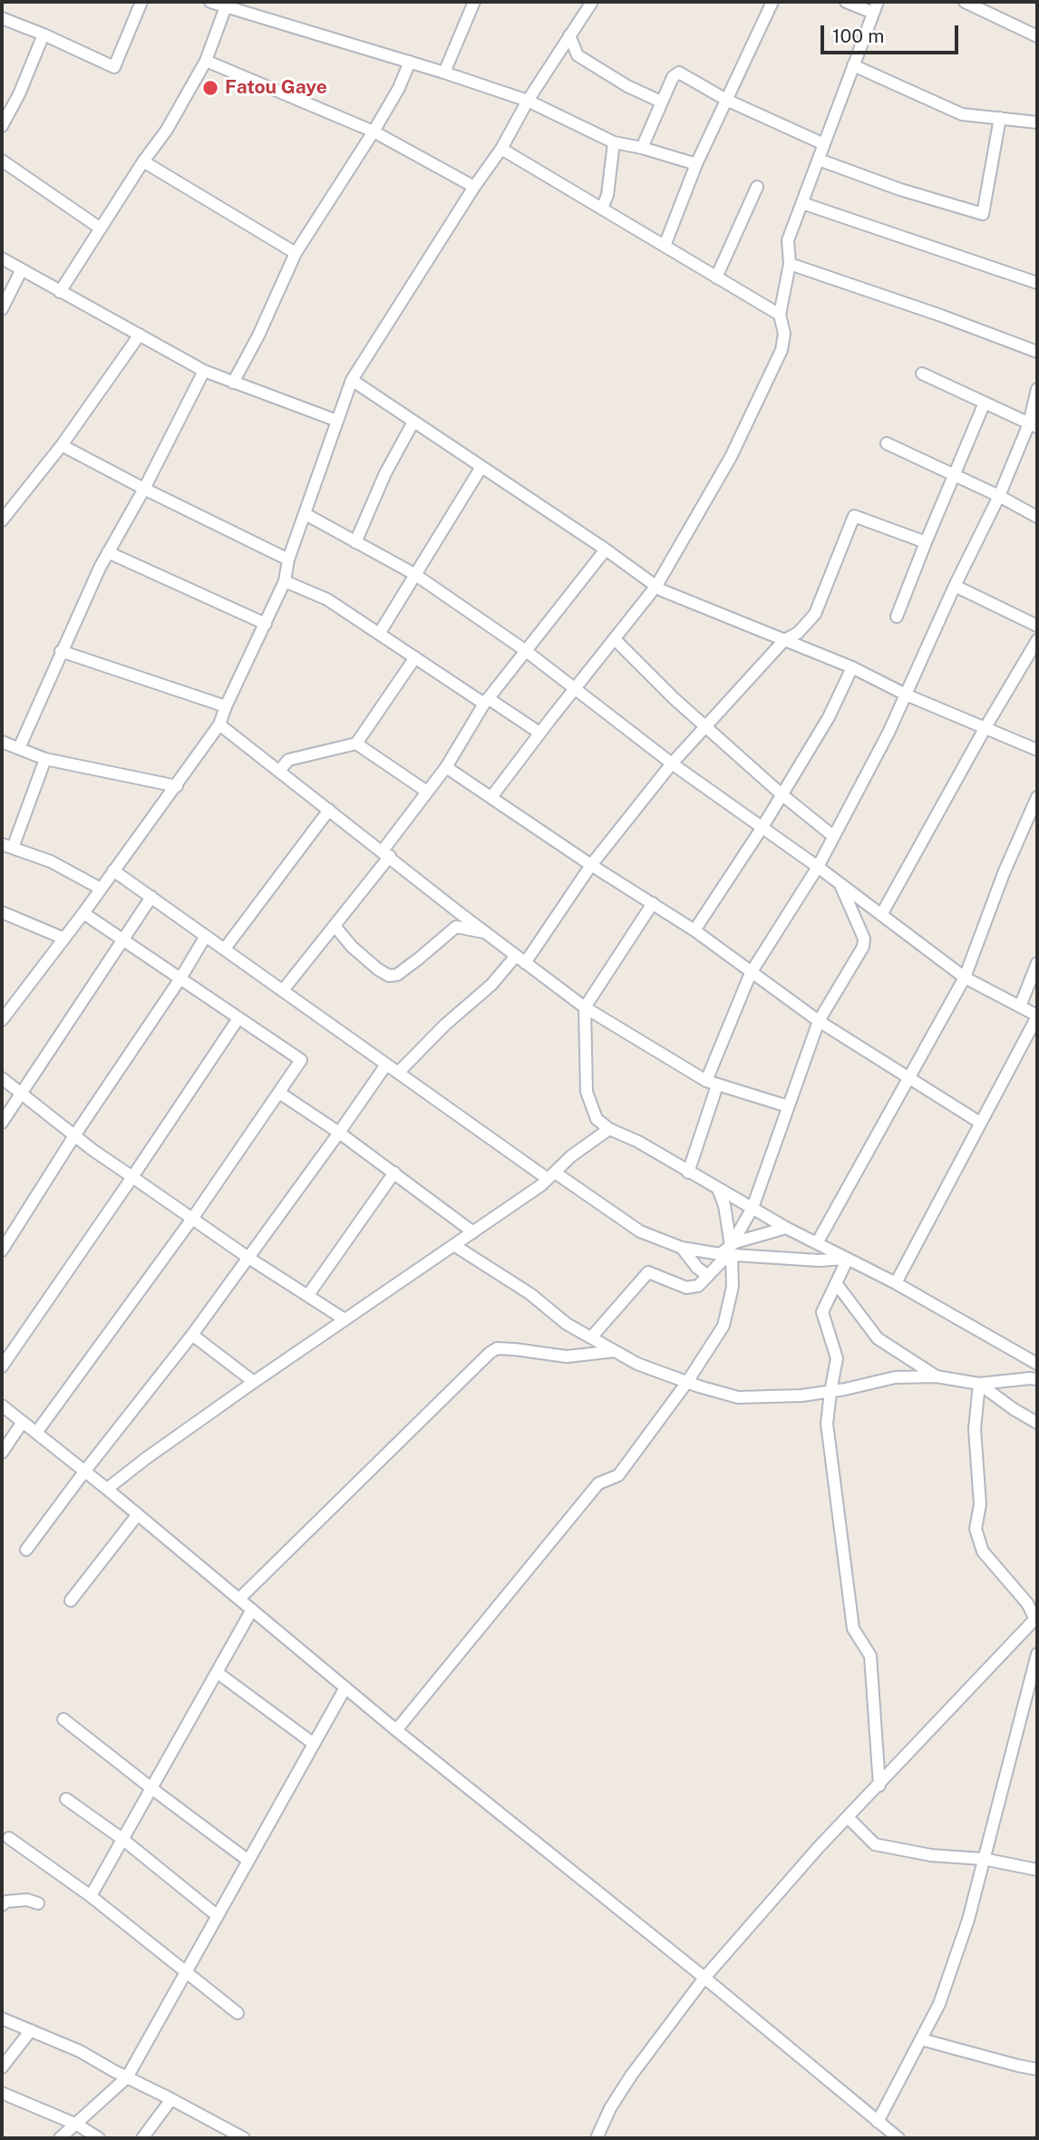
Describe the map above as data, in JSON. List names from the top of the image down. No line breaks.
{"places":["Fatou Gaye"],"scale_bar":"100 m"}
